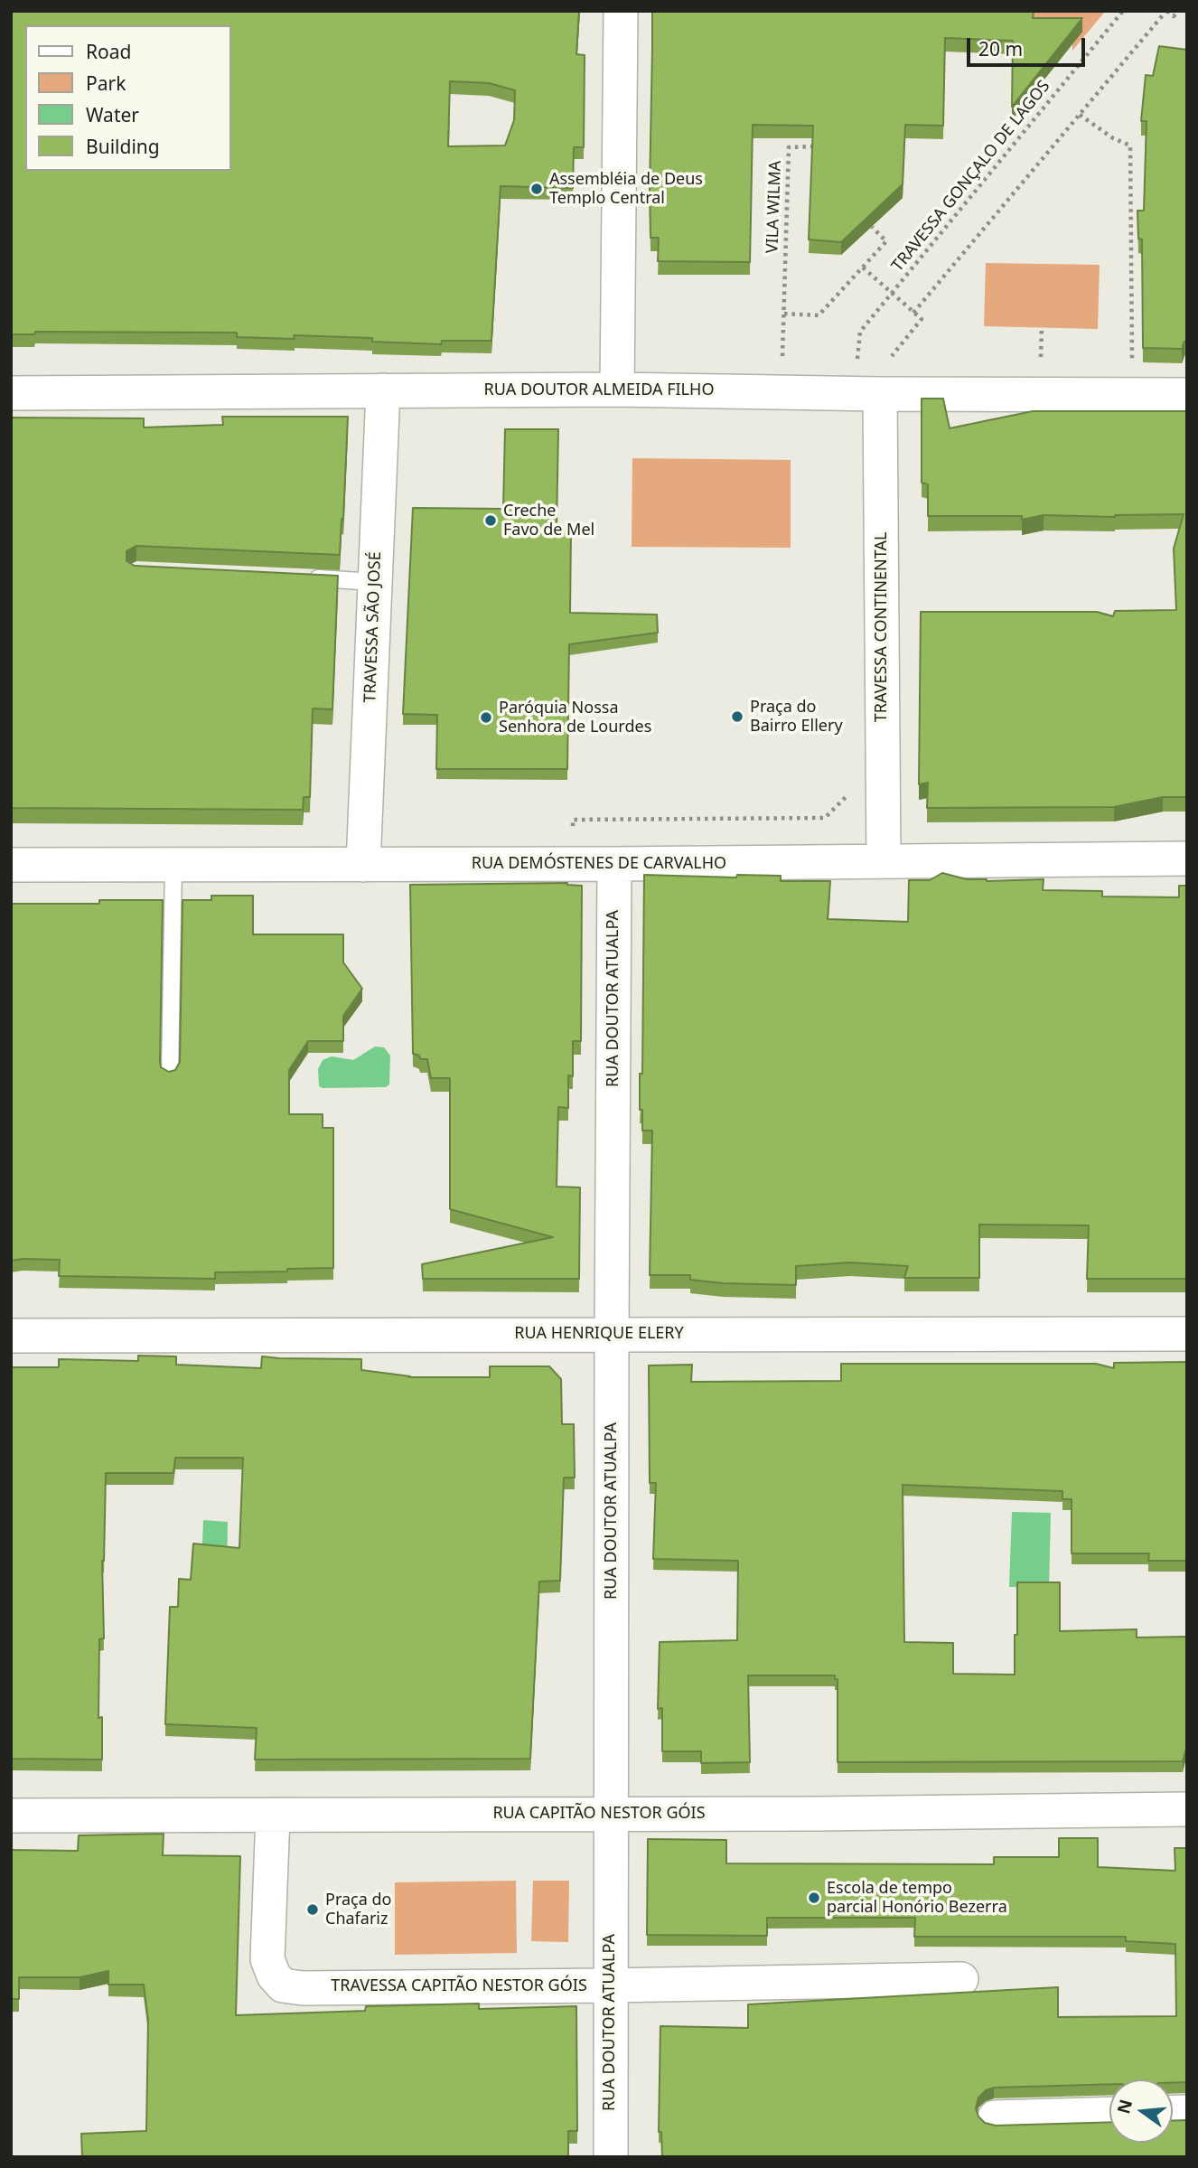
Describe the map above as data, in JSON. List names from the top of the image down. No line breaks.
{"streets":{"street":["RUA DOUTOR ALMEIDA FILHO","TRAVESSA SÃO JOSÉ","TRAVESSA CONTINENTAL","RUA DEMÓSTENES DE CARVALHO","RUA DOUTOR ATUALPA","RUA HENRIQUE ELERY","RUA CAPITÃO NESTOR GÓIS","TRAVESSA CAPITÃO NESTOR GÓIS"],"path":["TRAVESSA GONÇALO DE LAGOS","VILA WILMA"]},"crossings":[["VILA WILMA","RUA DOUTOR ALMEIDA FILHO"],["RUA DOUTOR ALMEIDA FILHO","TRAVESSA SÃO JOSÉ"],["RUA DOUTOR ALMEIDA FILHO","TRAVESSA CONTINENTAL"],["TRAVESSA SÃO JOSÉ","RUA DEMÓSTENES DE CARVALHO"],["TRAVESSA CONTINENTAL","RUA DEMÓSTENES DE CARVALHO"],["RUA DEMÓSTENES DE CARVALHO","RUA DOUTOR ATUALPA"],["RUA DOUTOR ATUALPA","RUA HENRIQUE ELERY"],["RUA DOUTOR ATUALPA","RUA CAPITÃO NESTOR GÓIS"],["RUA DOUTOR ATUALPA","TRAVESSA CAPITÃO NESTOR GÓIS"],["RUA CAPITÃO NESTOR GÓIS","TRAVESSA CAPITÃO NESTOR GÓIS"]],"places":["Assembléia de Deus Templo Central","Creche Favo de Mel","Praça do Bairro Ellery","Paróquia Nossa Senhora de Lourdes","Escola de tempo parcial Honório Bezerra","Praça do Chafariz"],"legend":["Road","Park","Water","Building"],"scale_bar":"20 m","north":"left"}
